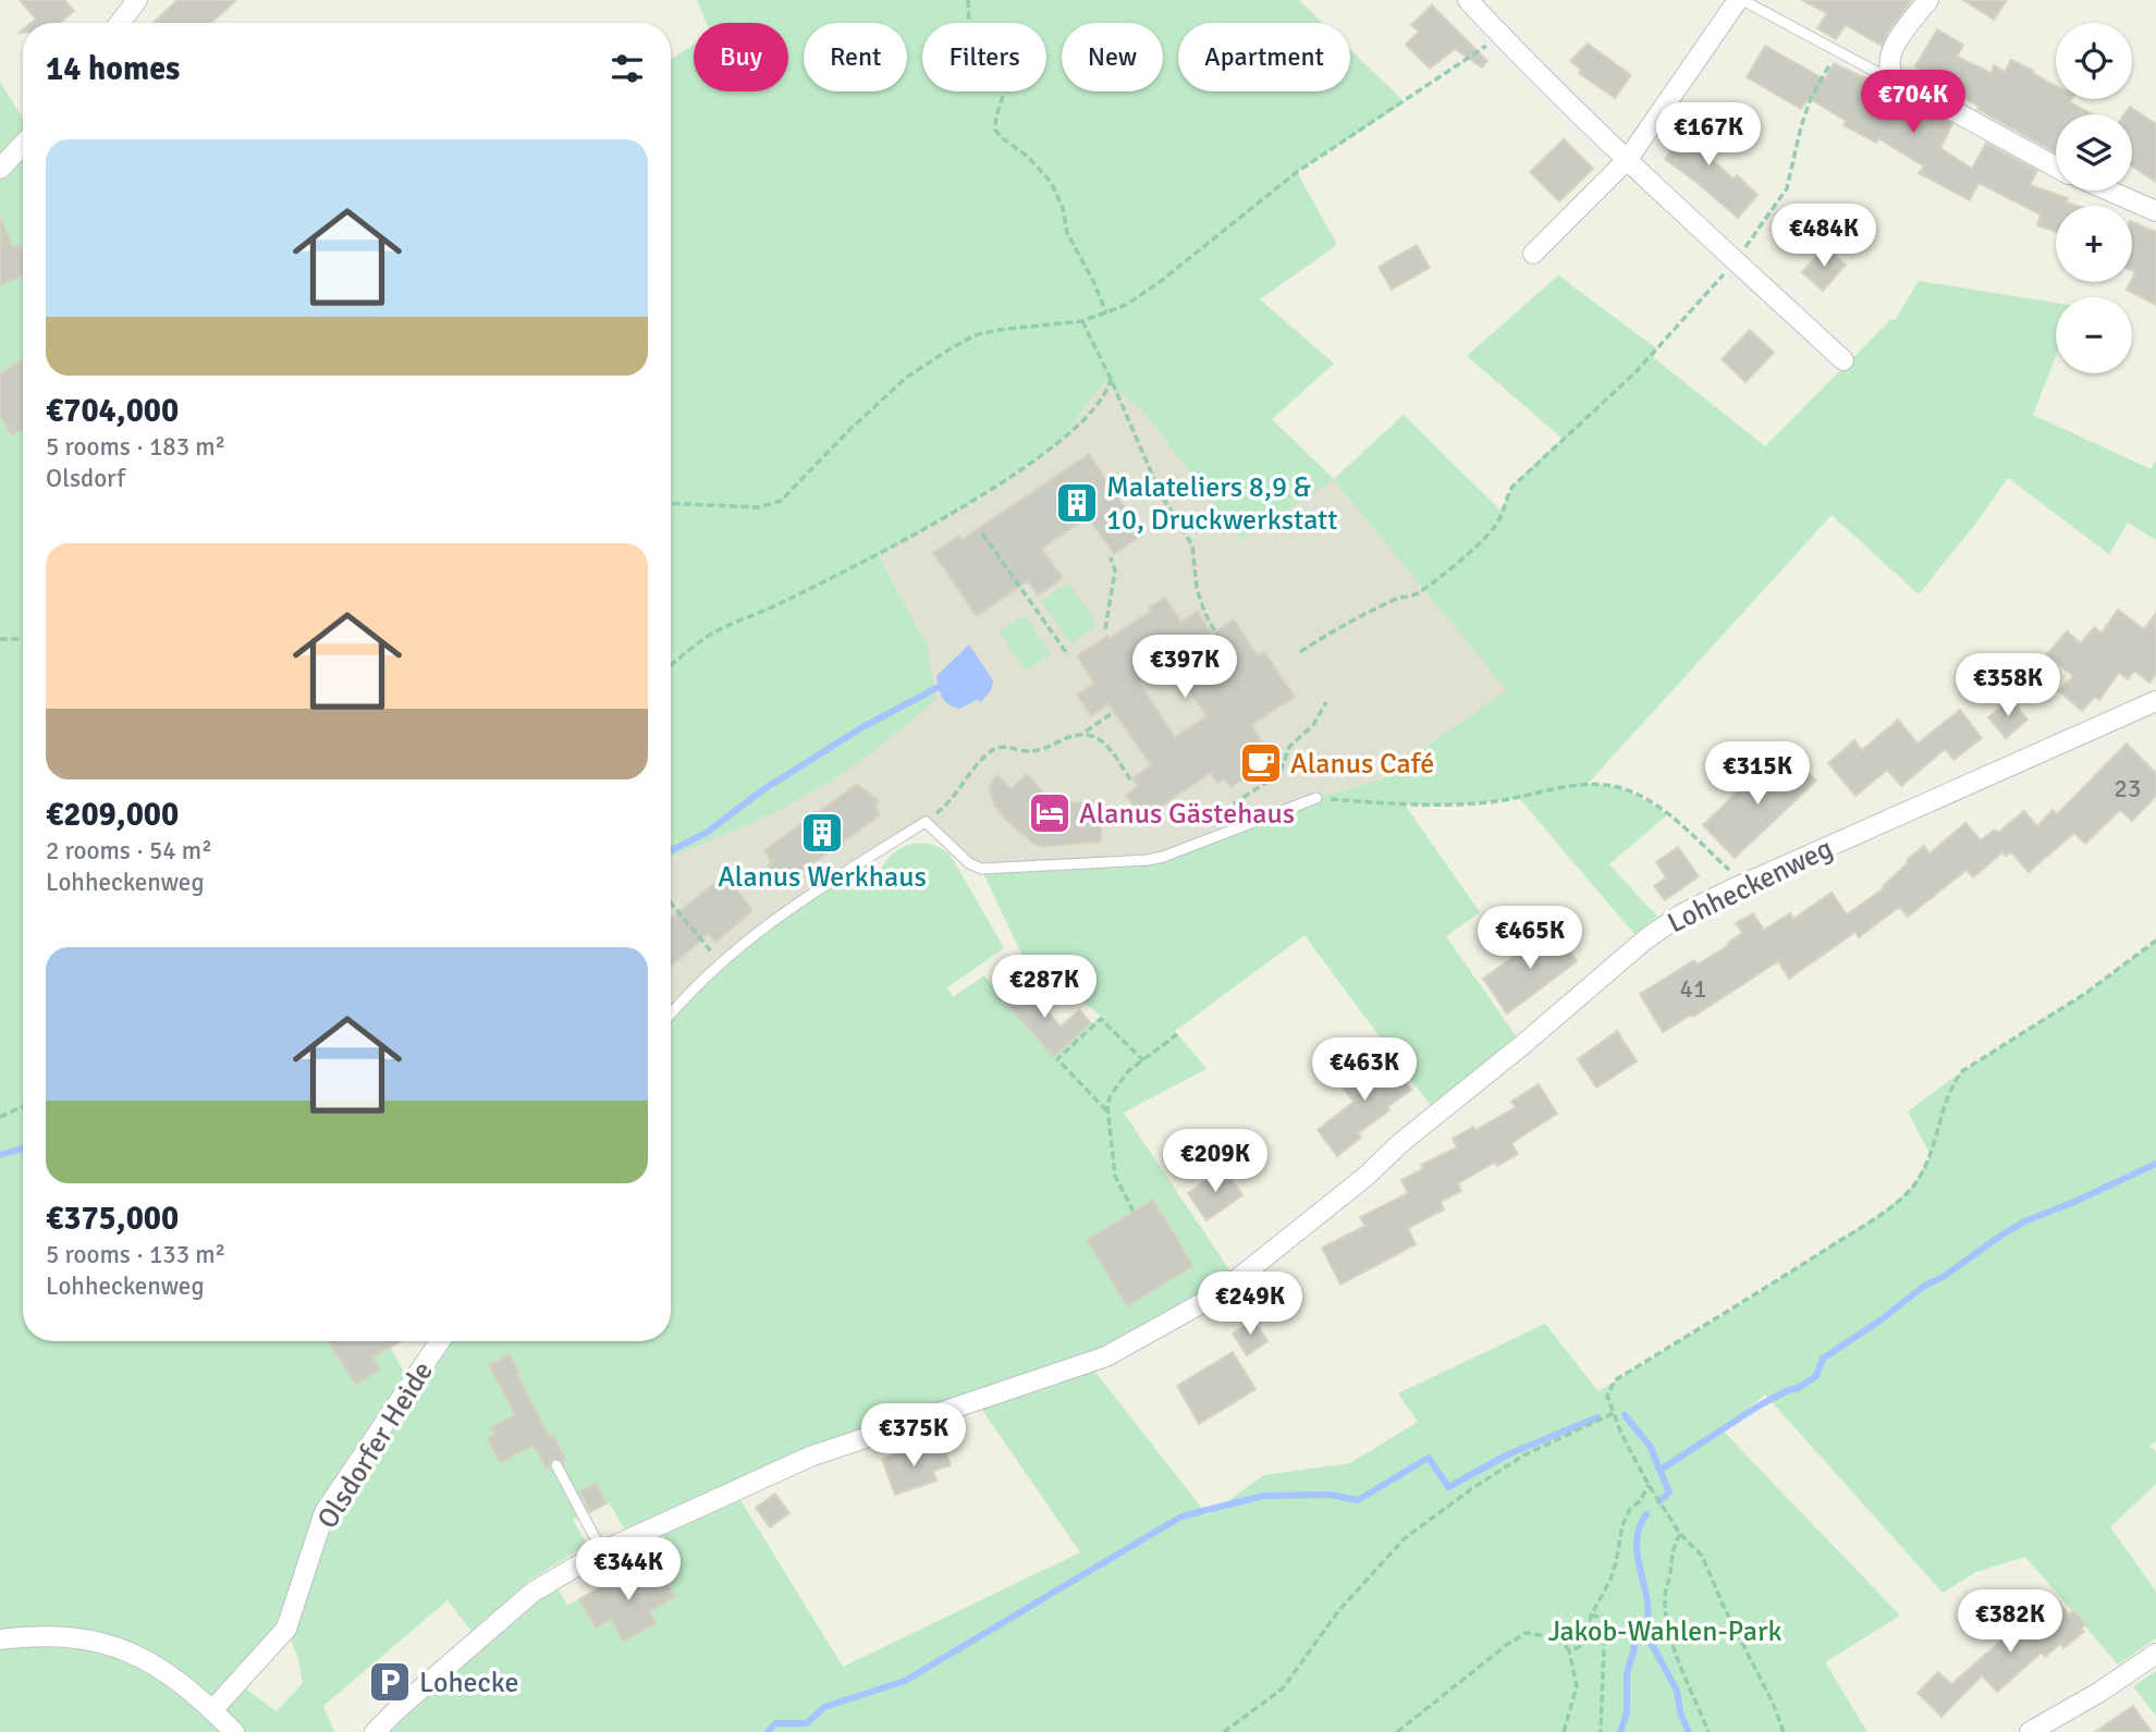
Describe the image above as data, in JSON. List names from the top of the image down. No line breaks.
{"streets":{"street":["Lohheckenweg","Olsdorfer Heide"]},"parks":["Jakob-Wahlen-Park"],"places":{"building":["Malateliers 8,9 & 10, Druckwerkstatt","Alanus Werkhaus"],"cafe":["Alanus Café"],"hotel":["Alanus Gästehaus"],"parking":["Lohecke"]},"house_numbers":["23","41"],"page":{"map_buttons":["+","−"],"chip":["Buy","Rent","Filters","New","Apartment"],"heading":"14 homes","price":["€704K","€167K","€484K","€397K","€358K","€315K","€465K","€287K","€463K","€209K","€249K","€375K","€344K","€382K"],"list":[{"name":"€704,000","note":"5 rooms · 183 m² · Olsdorf"},{"name":"€209,000","note":"2 rooms · 54 m² · Lohheckenweg"},{"name":"€375,000","note":"5 rooms · 133 m² · Lohheckenweg"}]}}
